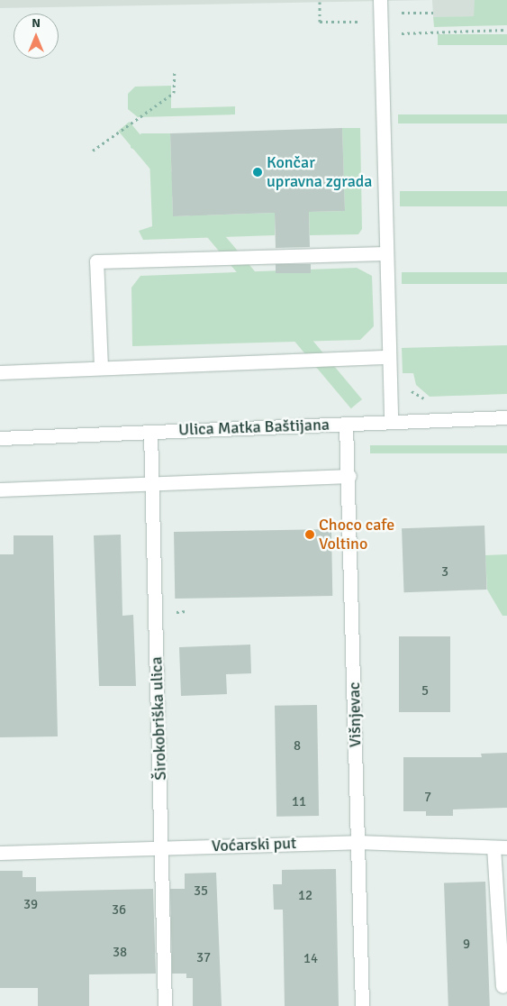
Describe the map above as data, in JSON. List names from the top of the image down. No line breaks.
{"streets":{"street":["Ulica Matka Baštijana","Višnjevac","Širokobriška ulica","Voćarski put"]},"crossings":[["Ulica Matka Baštijana","Višnjevac"],["Ulica Matka Baštijana","Širokobriška ulica"],["Višnjevac","Voćarski put"],["Širokobriška ulica","Voćarski put"]],"places":["Končar upravna zgrada","Choco cafe Voltino"],"house_numbers":["3","5","8","7","11","35","12","39","36","9","38","37","14"],"north":"top"}
